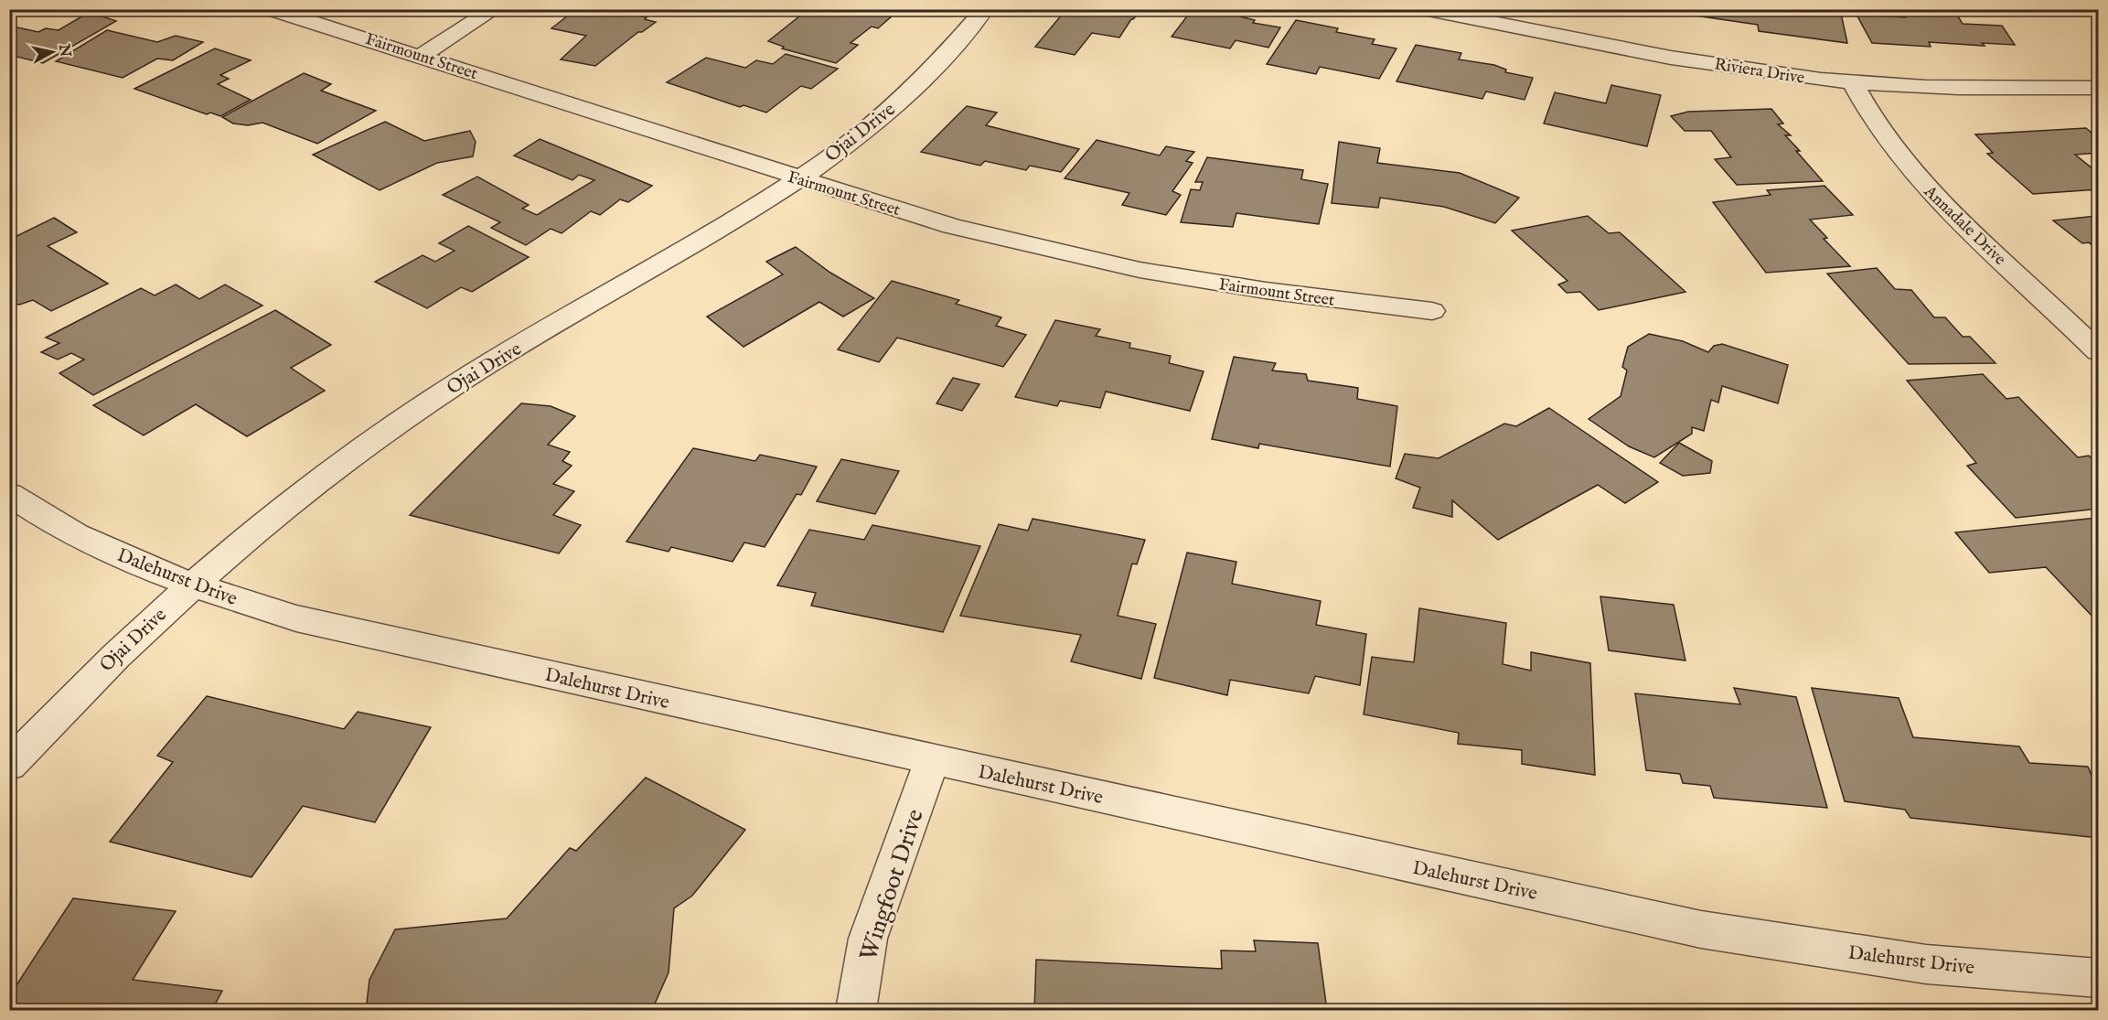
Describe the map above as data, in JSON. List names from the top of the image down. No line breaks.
{"streets":{"street":["Fairmount Street","Riviera Drive","Ojai Drive","Annadale Drive","Dalehurst Drive","Wingfoot Drive"]},"crossings":[["Fairmount Street","Ojai Drive"],["Riviera Drive","Annadale Drive"],["Ojai Drive","Dalehurst Drive"],["Dalehurst Drive","Wingfoot Drive"]],"north":"right"}
